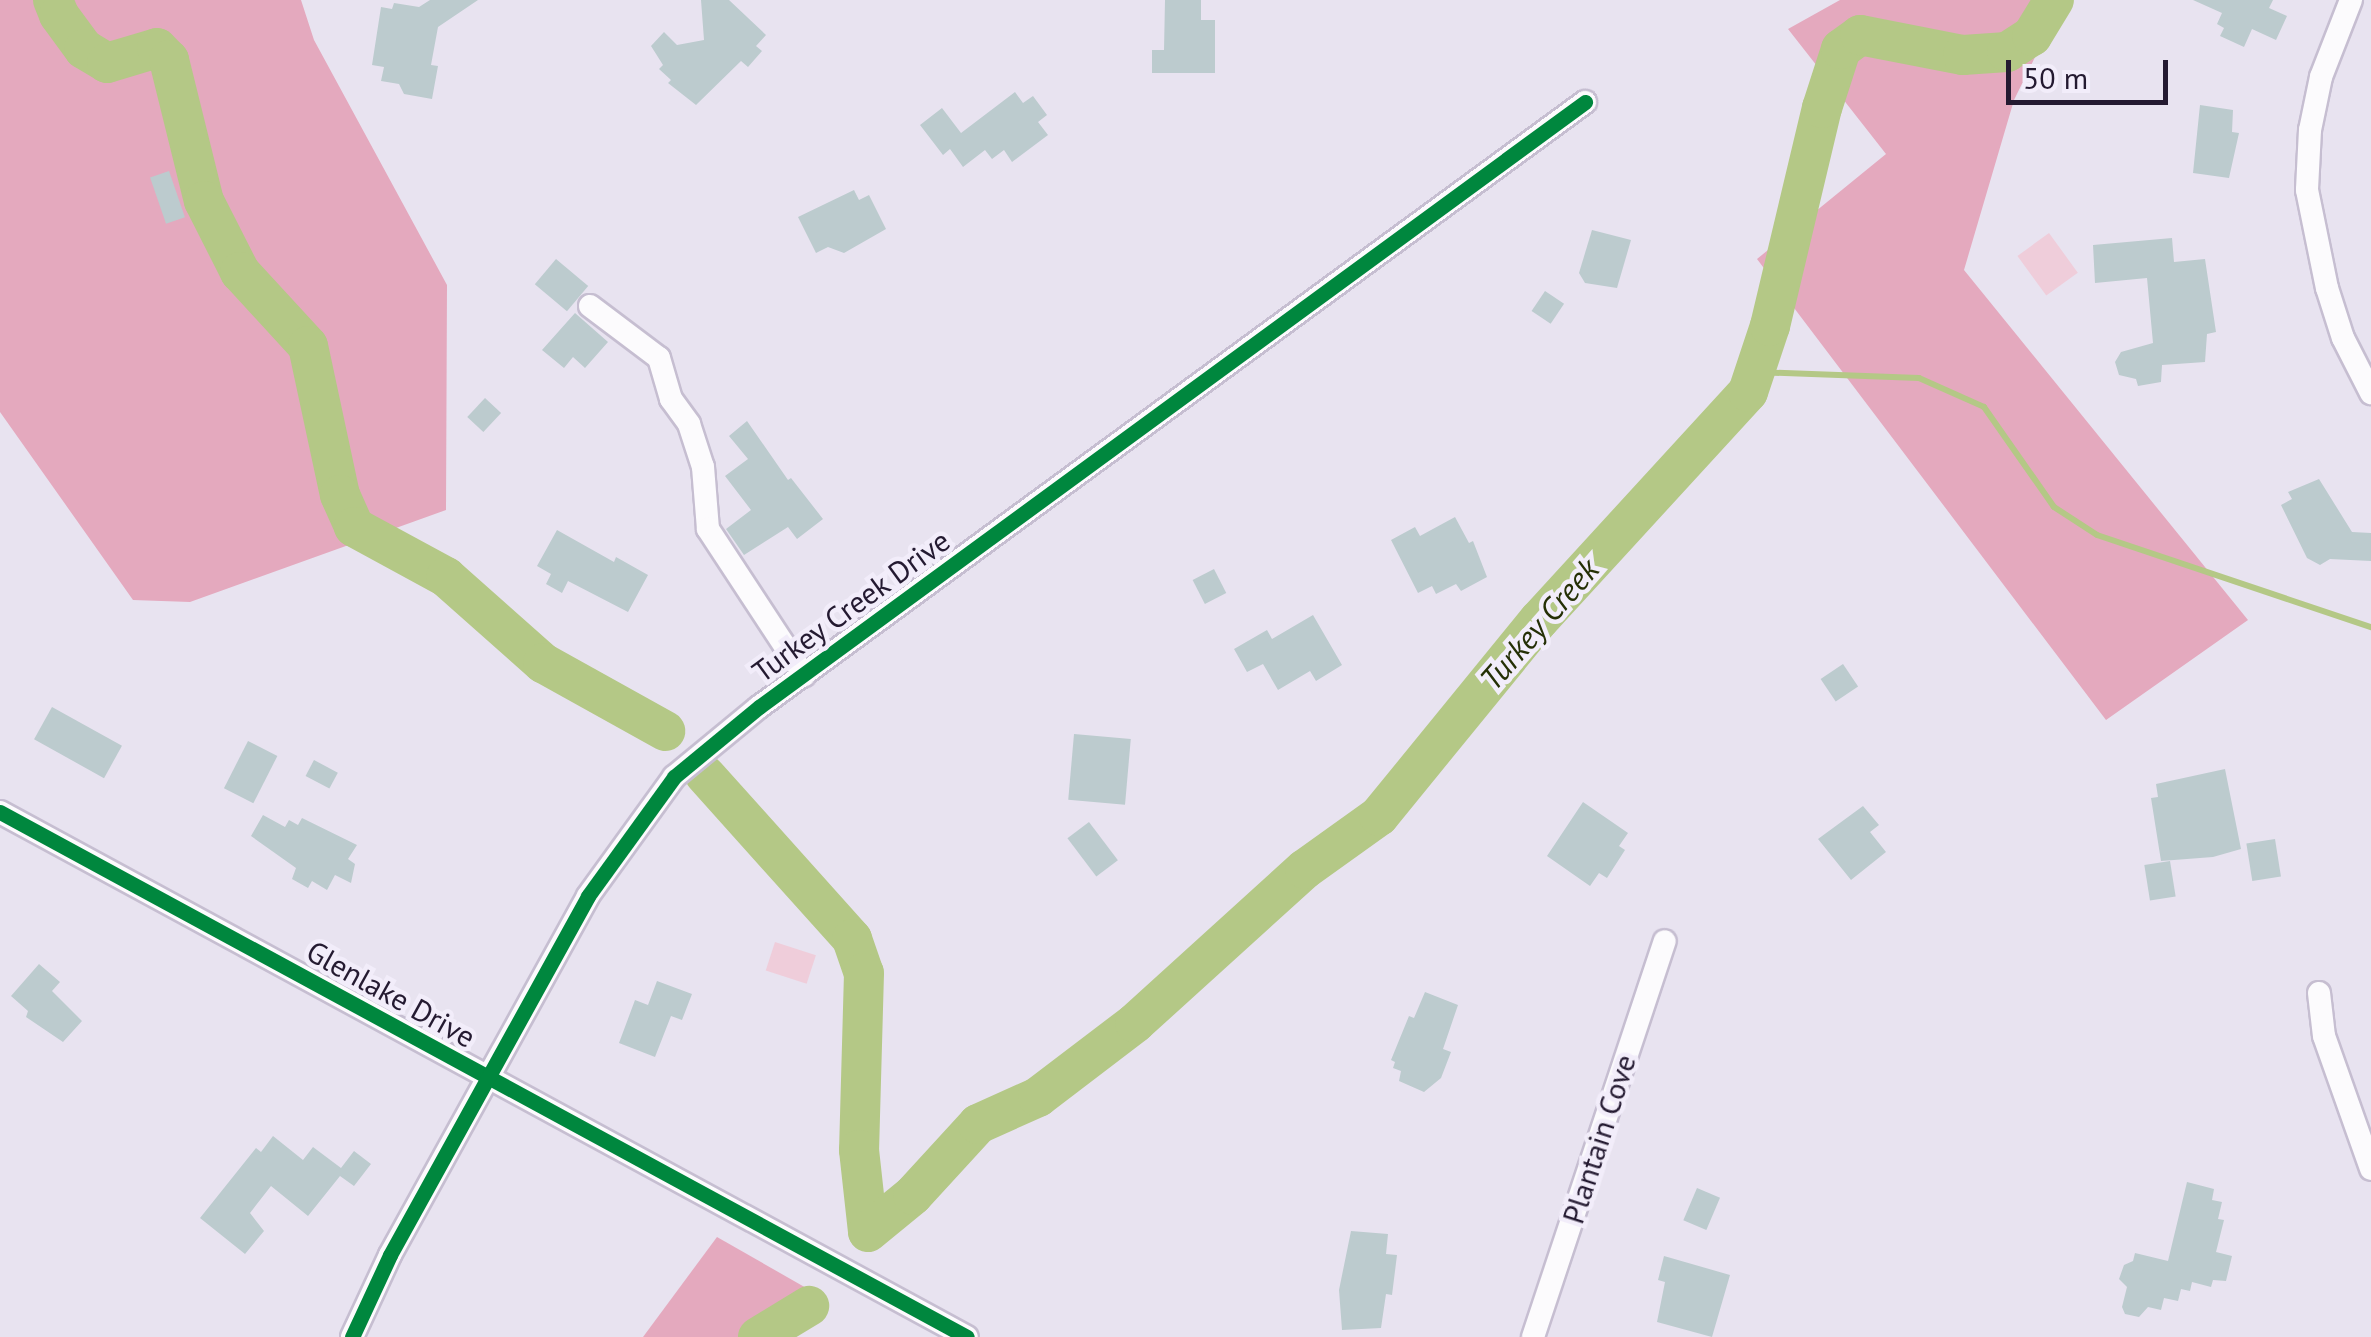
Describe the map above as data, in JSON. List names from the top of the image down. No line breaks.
{"streets":{"street":["Turkey Creek Drive","Glenlake Drive","Plantain Cove"]},"crossings":[["Turkey Creek Drive","Glenlake Drive"]],"water":["Turkey Creek"],"scale_bar":"50 m"}
